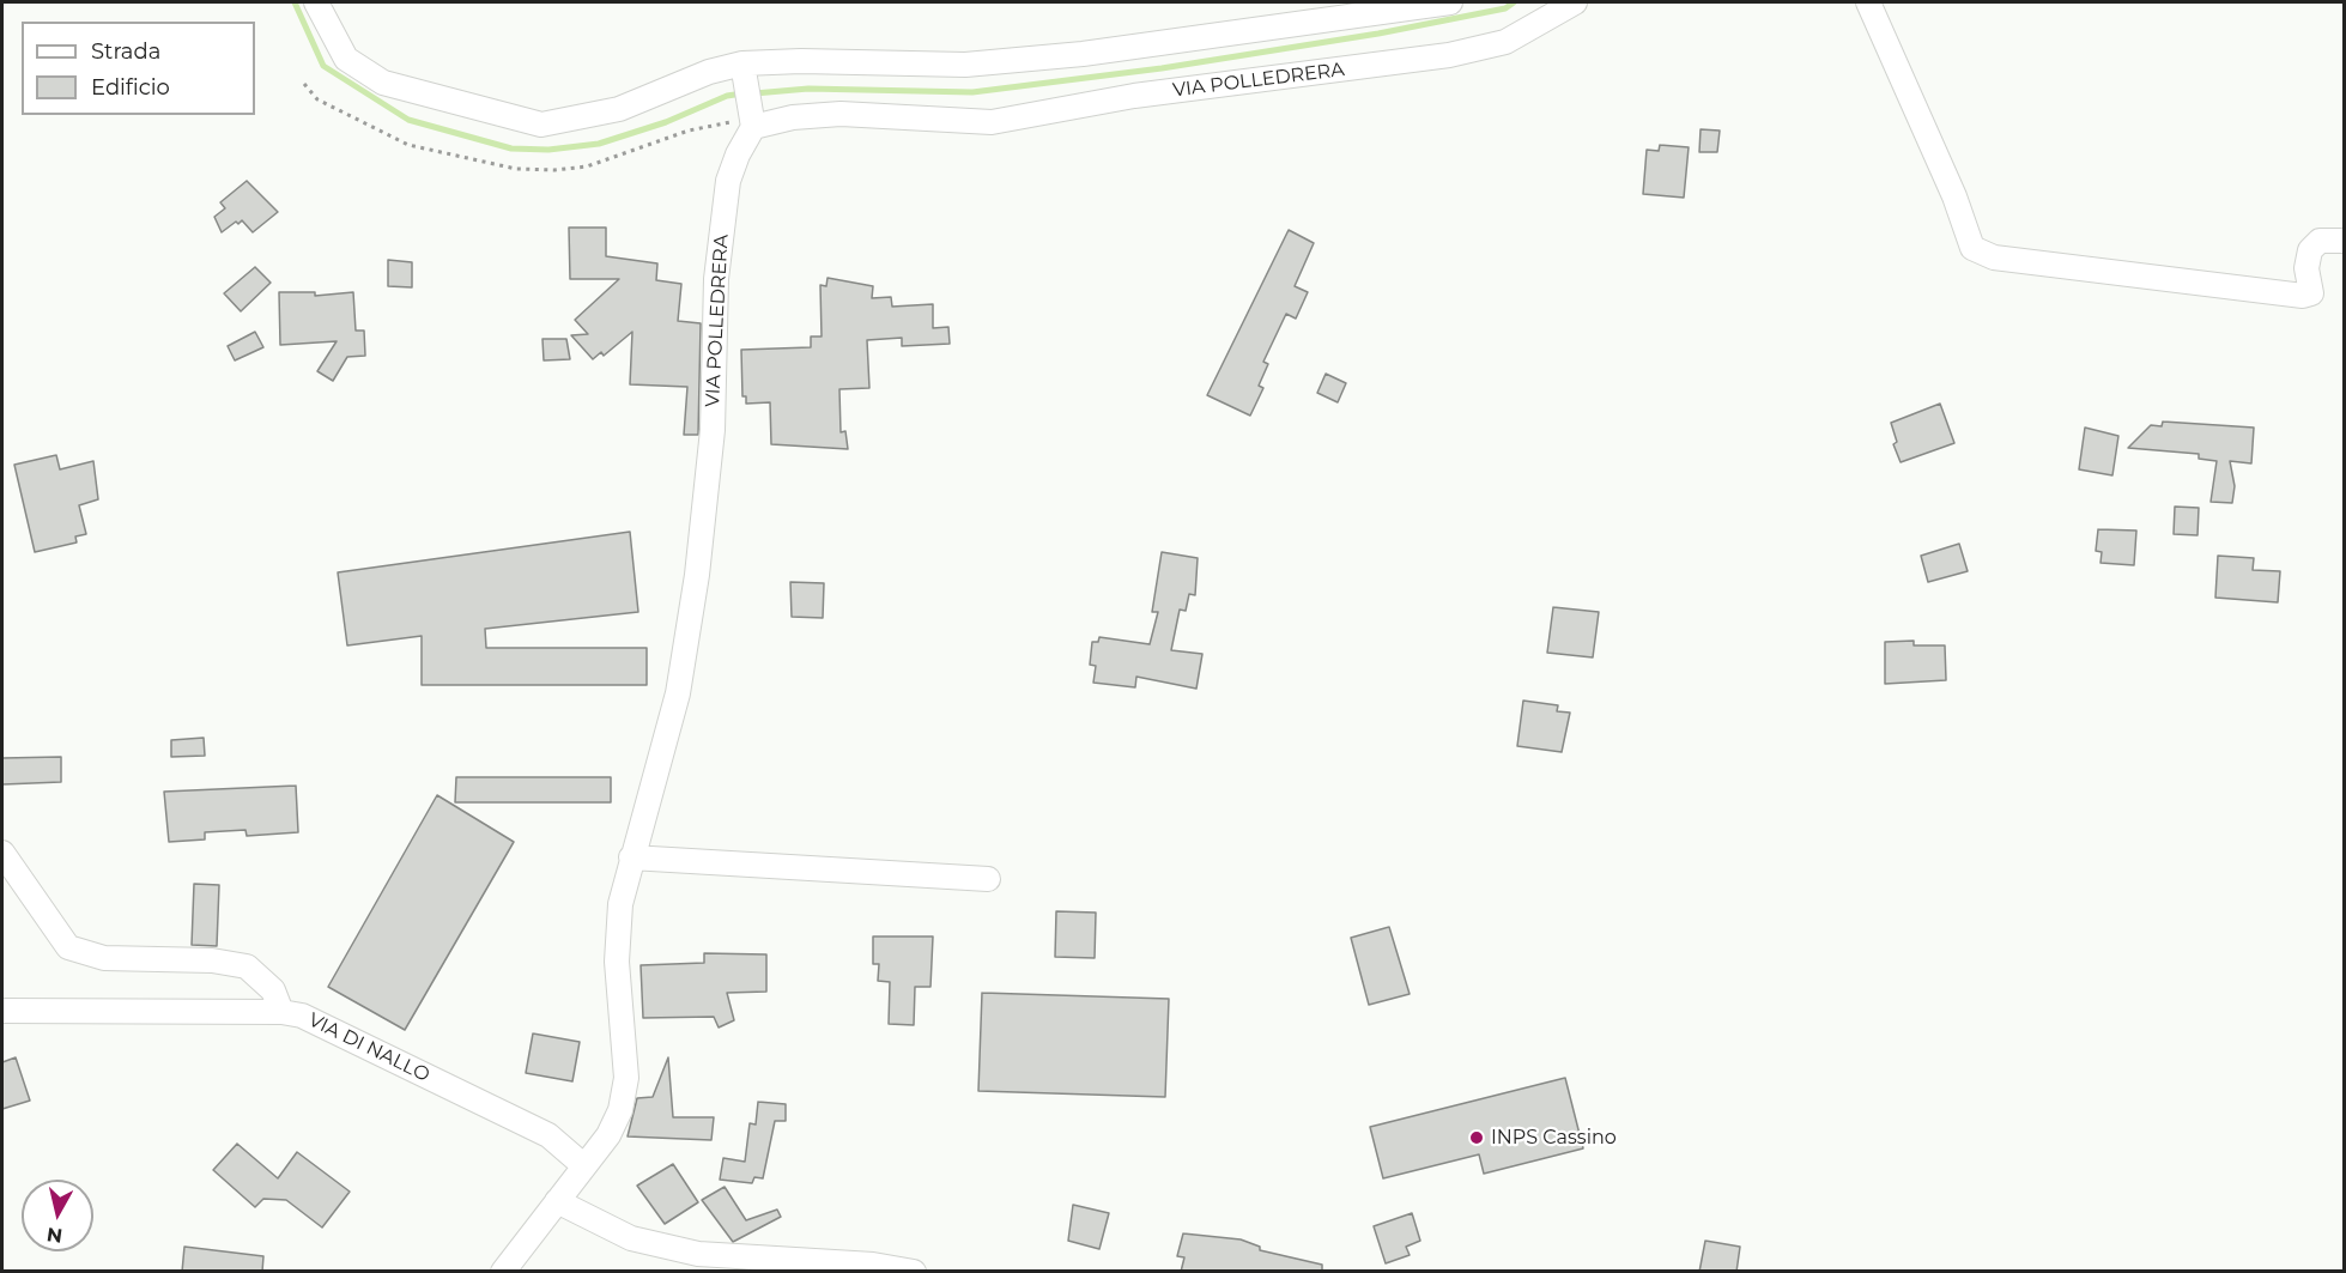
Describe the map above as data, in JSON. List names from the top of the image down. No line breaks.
{"streets":{"street":["VIA POLLEDRERA","VIA DI NALLO"]},"crossings":[["VIA POLLEDRERA","VIA DI NALLO"]],"places":["INPS Cassino"],"legend":["Strada","Edificio"],"north":"bottom"}
